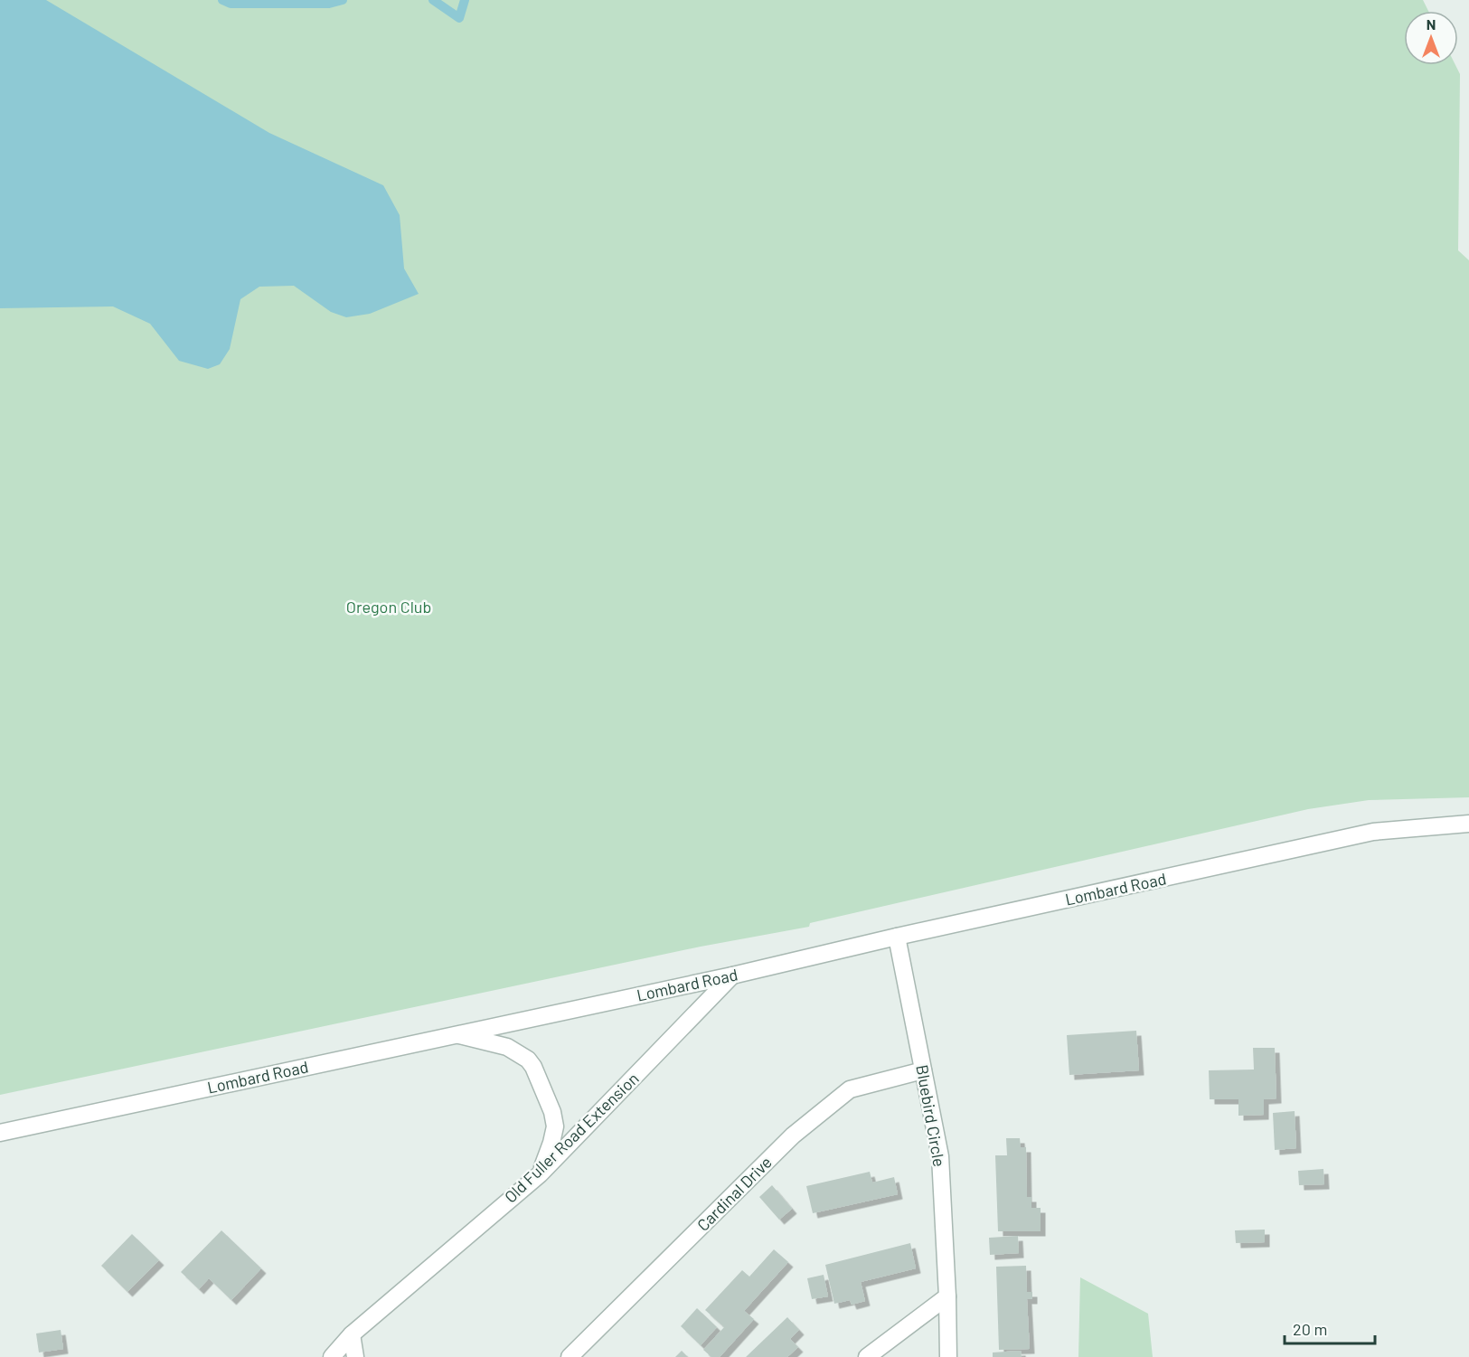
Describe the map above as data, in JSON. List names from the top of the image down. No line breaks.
{"streets":{"street":["Lombard Road","Bluebird Circle","Old Fuller Road Extension","Cardinal Drive"]},"crossings":[["Lombard Road","Bluebird Circle"],["Lombard Road","Old Fuller Road Extension"],["Bluebird Circle","Cardinal Drive"]],"parks":["Oregon Club"],"scale_bar":"20 m","north":"top"}
